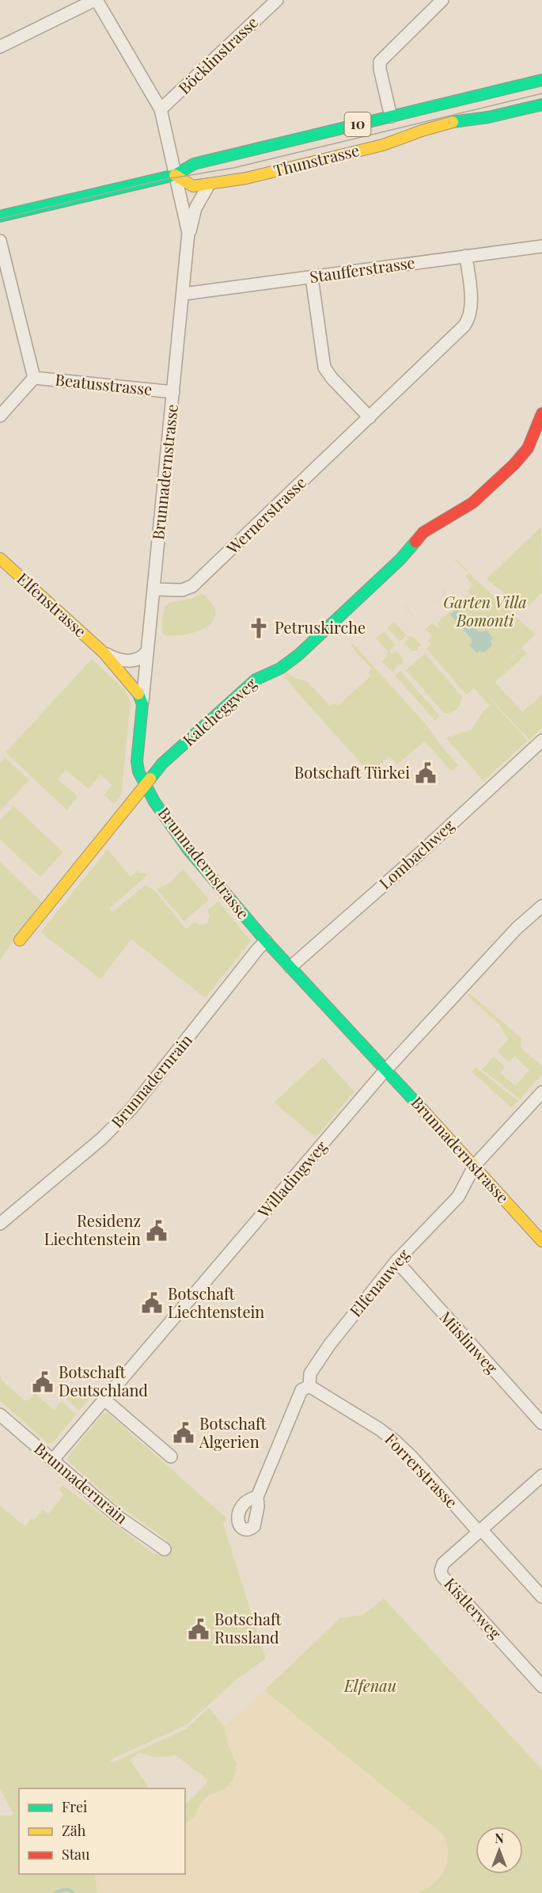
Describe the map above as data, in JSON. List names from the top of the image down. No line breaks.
{"streets":{"street":["Böcklinstrasse","10","Thunstrasse","Staufferstrasse","Beatusstrasse","Brunnadernstrasse","Wernerstrasse","Elfenstrasse","Kalcheggweg","Lombachweg","Brunnadernrain","Willadingweg","Elfenauweg","Müslinweg","Forrerstrasse","Kistlerweg"]},"crossings":[["Böcklinstrasse","Brunnadernstrasse"],["Thunstrasse","Brunnadernstrasse"],["Staufferstrasse","Brunnadernstrasse"],["Staufferstrasse","Wernerstrasse"],["Beatusstrasse","Brunnadernstrasse"],["Brunnadernstrasse","Wernerstrasse"],["Brunnadernstrasse","Elfenstrasse"],["Brunnadernstrasse","Kalcheggweg"],["Brunnadernstrasse","Lombachweg"],["Brunnadernstrasse","Brunnadernrain"],["Brunnadernstrasse","Willadingweg"],["Brunnadernstrasse","Elfenauweg"],["Brunnadernrain","Willadingweg"],["Elfenauweg","Müslinweg"],["Elfenauweg","Forrerstrasse"],["Forrerstrasse","Kistlerweg"]],"parks":["Garten Villa Bomonti","Elfenau"],"places":{"church":["Petruskirche"],"public building":["Botschaft Türkei","Residenz Liechtenstein","Botschaft Liechtenstein","Botschaft Deutschland","Botschaft Algerien","Botschaft Russland"]},"legend":["Frei","Zäh","Stau"],"north":"top"}
